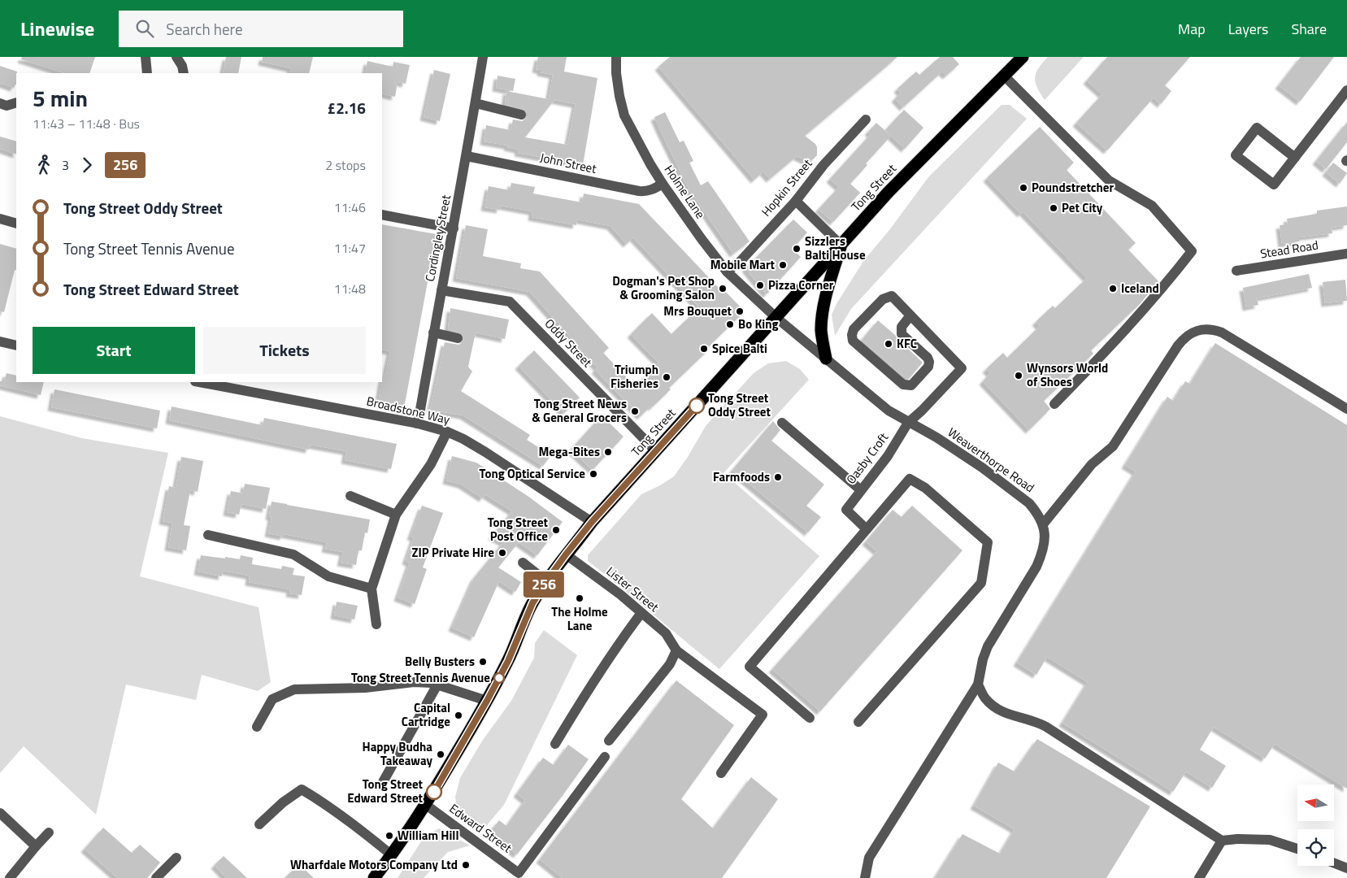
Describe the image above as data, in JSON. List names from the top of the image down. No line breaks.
{"streets":{"highway":["Tong Street"],"street":["John Street","Hopkin Street","Holme Lane","Cordingley Street","Stead Road","Oddy Street","Broadstone Way","Oasby Croft","Weaverthorpe Road","Lister Street","Edward Street"]},"crossings":[["John Street","Holme Lane"],["John Street","Cordingley Street"],["Hopkin Street","Holme Lane"],["Tong Street","Holme Lane"],["Tong Street","Oddy Street"],["Tong Street","Broadstone Way"],["Tong Street","Weaverthorpe Road"],["Tong Street","Lister Street"],["Tong Street","Edward Street"],["Holme Lane","Weaverthorpe Road"],["Cordingley Street","Oddy Street"],["Cordingley Street","Broadstone Way"],["Oasby Croft","Weaverthorpe Road"]],"places":["Poundstretcher","Pet City","Sizzlers Balti House","Mobile Mart","Pizza Corner","Dogman's Pet Shop & Grooming Salon","Iceland","Mrs Bouquet","Bo King","KFC","Spice Balti","Wynsors World of Shoes","Triumph Fisheries","Tong Street Oddy Street","Tong Street News & General Grocers","Mega-Bites","Tong Optical Service","Farmfoods","Tong Street Post Office","ZIP Private Hire","The Holme Lane","Belly Busters","Tong Street Tennis Avenue","Capital Cartridge","Happy Budha Takeaway","Tong Street Edward Street","William Hill","Wharfdale Motors Company Ltd"],"lines":["bus line 256"],"north":"left","page":{"header":"Linewise","search":"Search here","nav":["Map","Layers","Share"],"on_map":"256","heading":["5 min","11:43 – 11:48 · Bus","£2.16"],"legs":["3","256","2 stops"],"list":[{"name":"Tong Street Oddy Street","value":"11:46"},{"name":"Tong Street Tennis Avenue","value":"11:47"},{"name":"Tong Street Edward Street","value":"11:48"}],"buttons":["Start","Tickets"]}}
